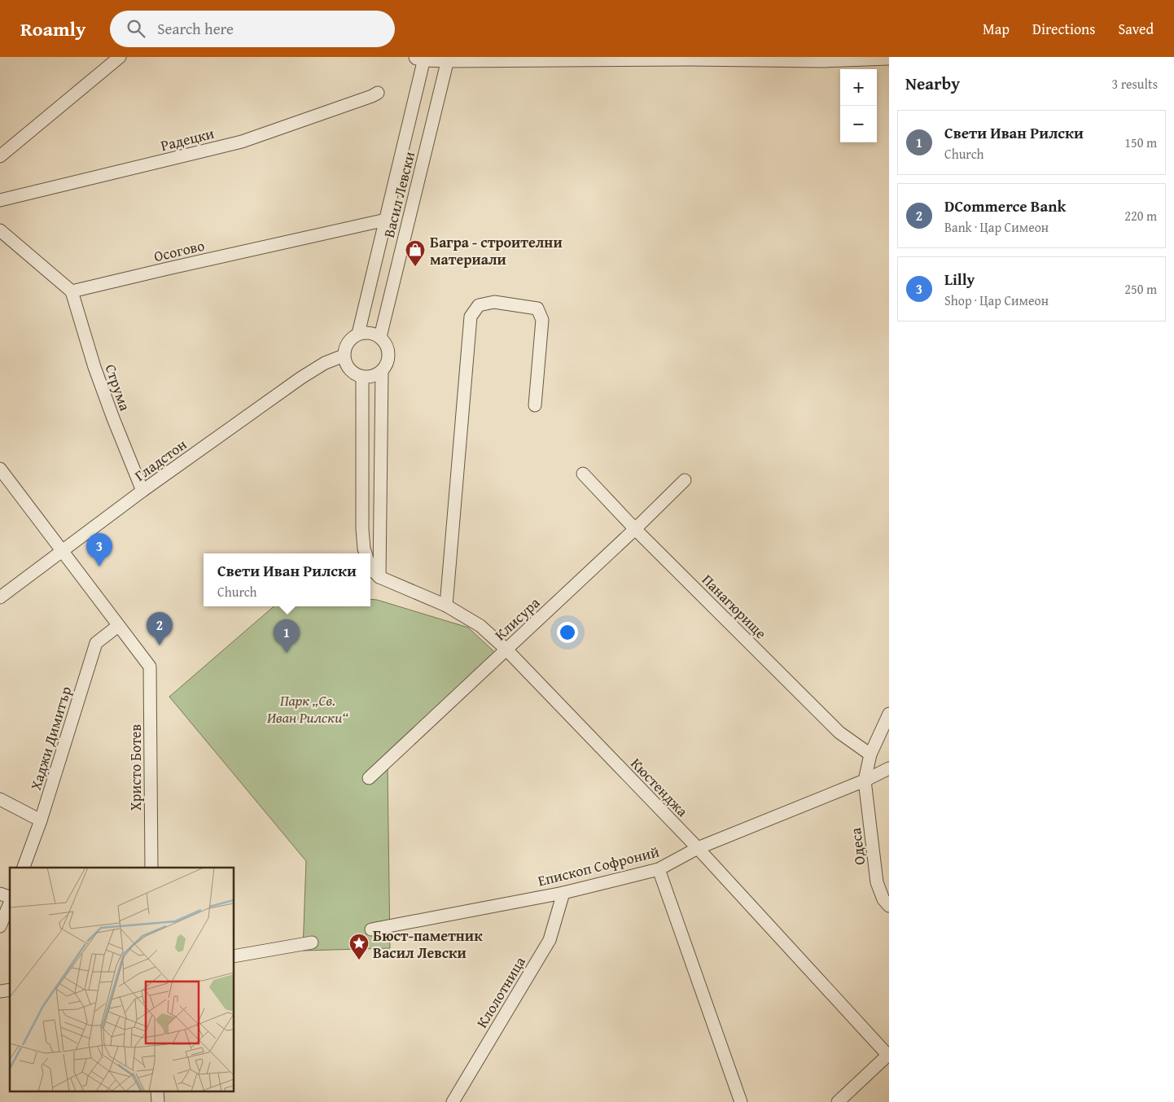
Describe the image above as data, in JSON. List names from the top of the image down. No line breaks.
{"streets":{"street":["Радецки","Васил Левски","Осогово","Струма","Гладстон","Панагюрище","Клисура","Хаджи Димитър","Христо Ботев","Кюстенджа","Одеса","Епископ Софроний","Клолотница"]},"crossings":[["Васил Левски","Осогово"],["Васил Левски","Гладстон"],["Осогово","Струма"],["Струма","Гладстон"],["Панагюрище","Клисура"],["Панагюрище","Одеса"],["Клисура","Кюстенджа"],["Хаджи Димитър","Христо Ботев"],["Кюстенджа","Епископ Софроний"],["Одеса","Епископ Софроний"],["Епископ Софроний","Клолотница"]],"parks":["Парк „Св. Иван Рилски“"],"places":{"shop":["Багра - строителни материали"],"place":["Бюст-паметник Васил Левски"]},"page":{"header":"Roamly","search":"Search here","nav":["Map","Directions","Saved"],"heading":["Nearby","3 results"],"map_buttons":["+","−"],"list":[{"mark":"1","name":"Свети Иван Рилски","note":"Church","value":"150 m"},{"mark":"2","name":"DCommerce Bank","note":"Bank · Цар Симеон","value":"220 m"},{"mark":"3","name":"Lilly","note":"Shop · Цар Симеон","value":"250 m"}],"pins":["3","2","1"],"popup":["Свети Иван Рилски","Church"]}}
